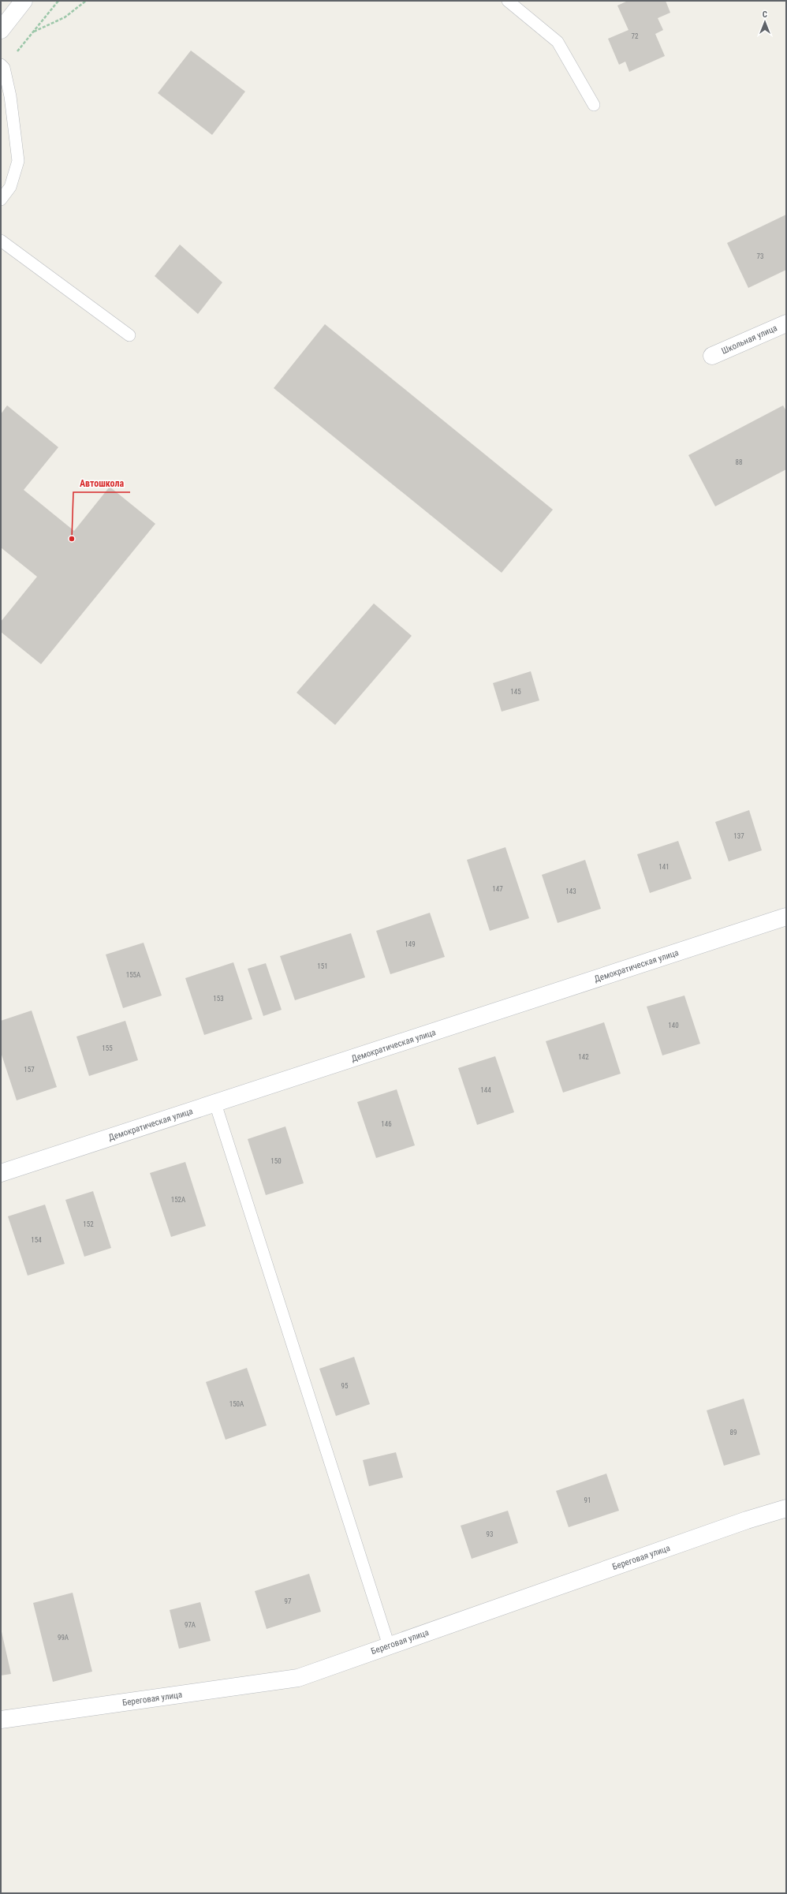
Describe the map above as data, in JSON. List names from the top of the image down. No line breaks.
{"streets":{"street":["Школьная улица","Демократическая улица","Береговая улица"]},"places":["Автошкола"],"house_numbers":["72","73","88","145","137","141","147","143","149","151","155А","153","140","155","142","157","144","146","150","152А","152","154","95","150А","89","91","93","97","97А","99А"],"north":"top"}
